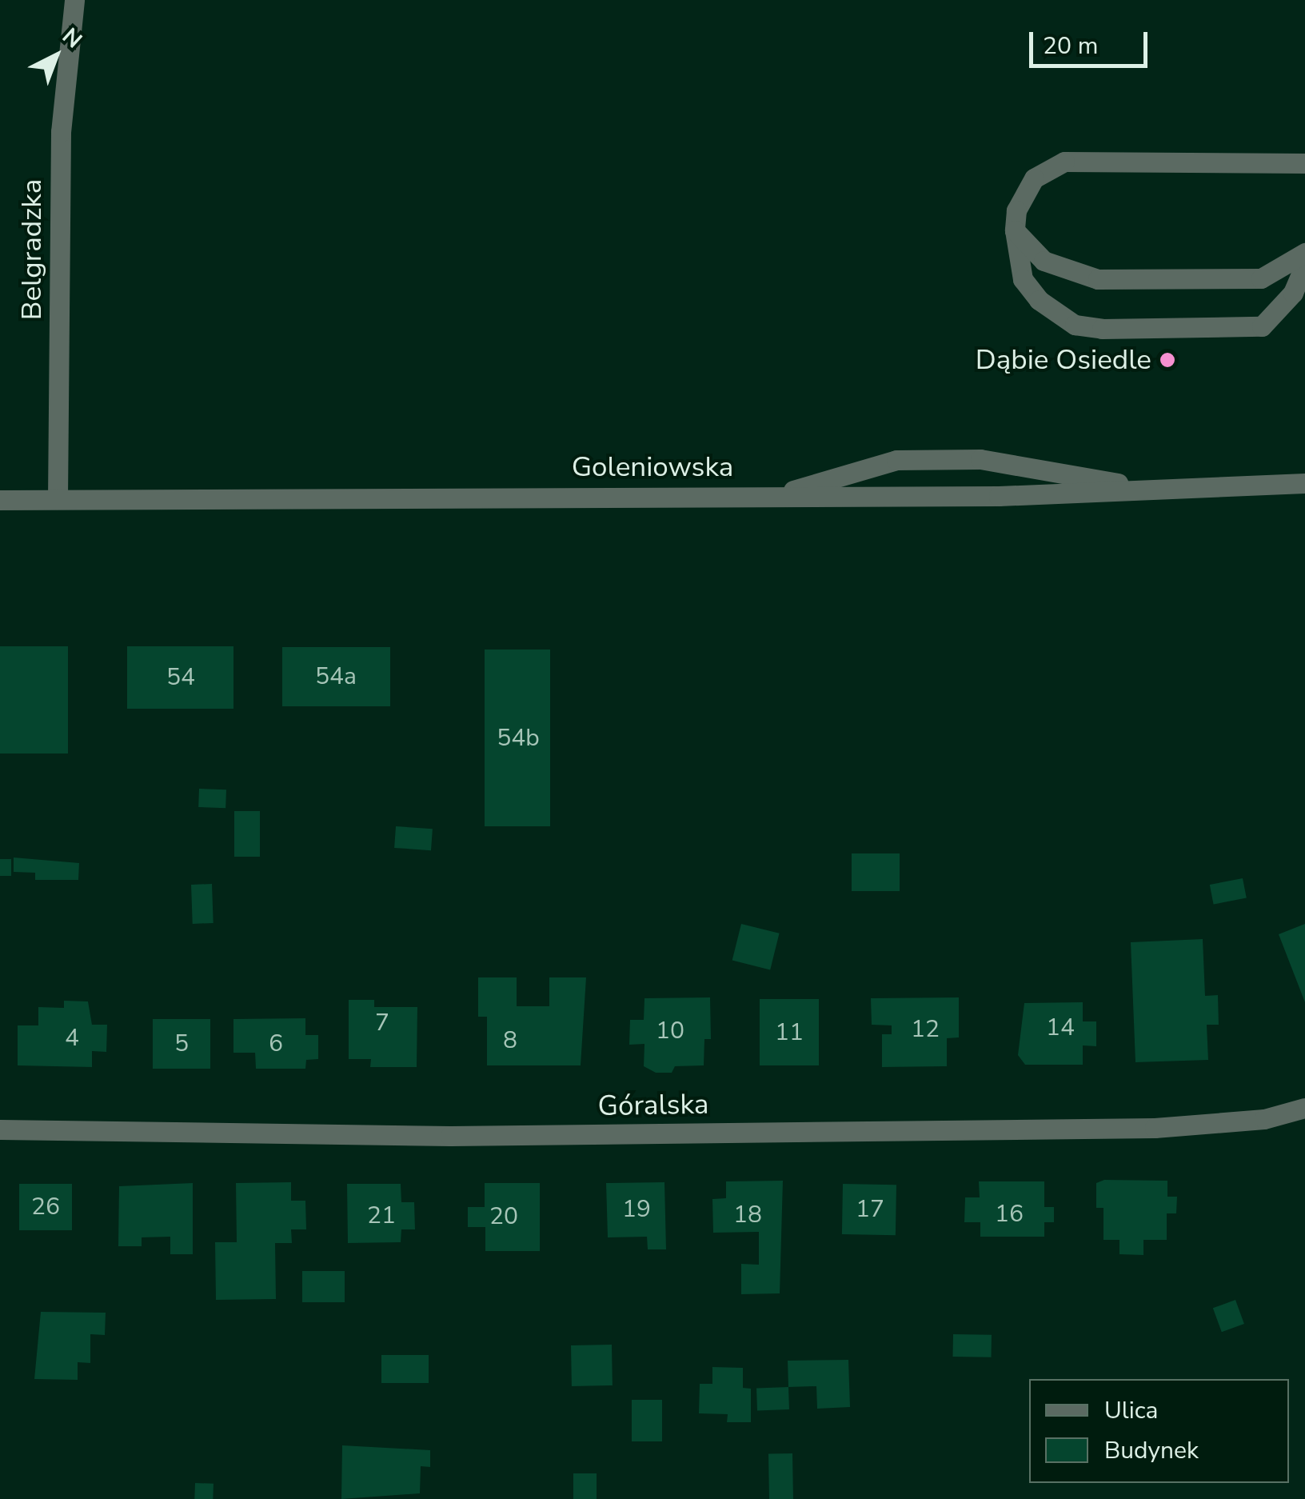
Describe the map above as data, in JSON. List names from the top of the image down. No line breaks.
{"streets":{"street":["Belgradzka","Goleniowska","Góralska"]},"crossings":[["Belgradzka","Goleniowska"]],"places":["Dąbie Osiedle"],"house_numbers":["54a","54","54b","7","14","12","10","11","4","8","5","6","26","19","17","16","18","21","20"],"legend":["Ulica","Budynek"],"scale_bar":"20 m","north":"top right"}
